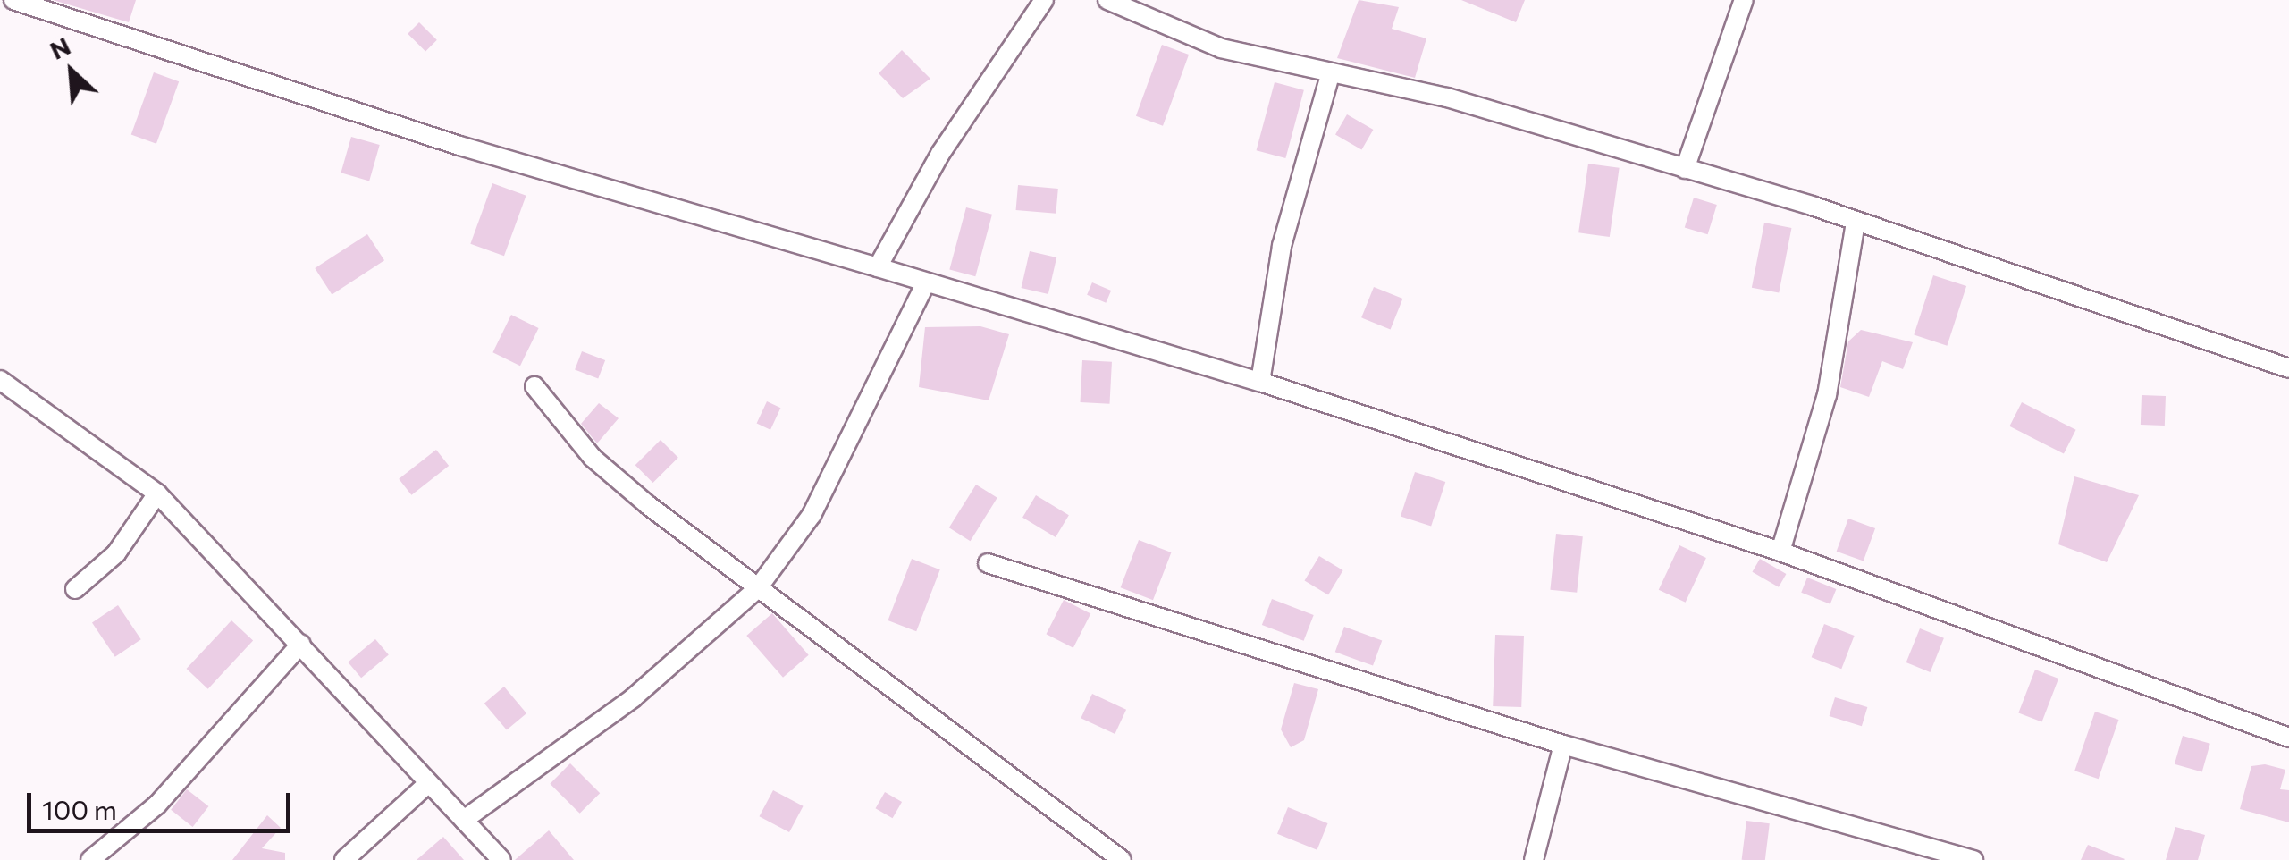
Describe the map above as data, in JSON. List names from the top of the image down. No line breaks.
{"scale_bar":"100 m","north":"top left"}
